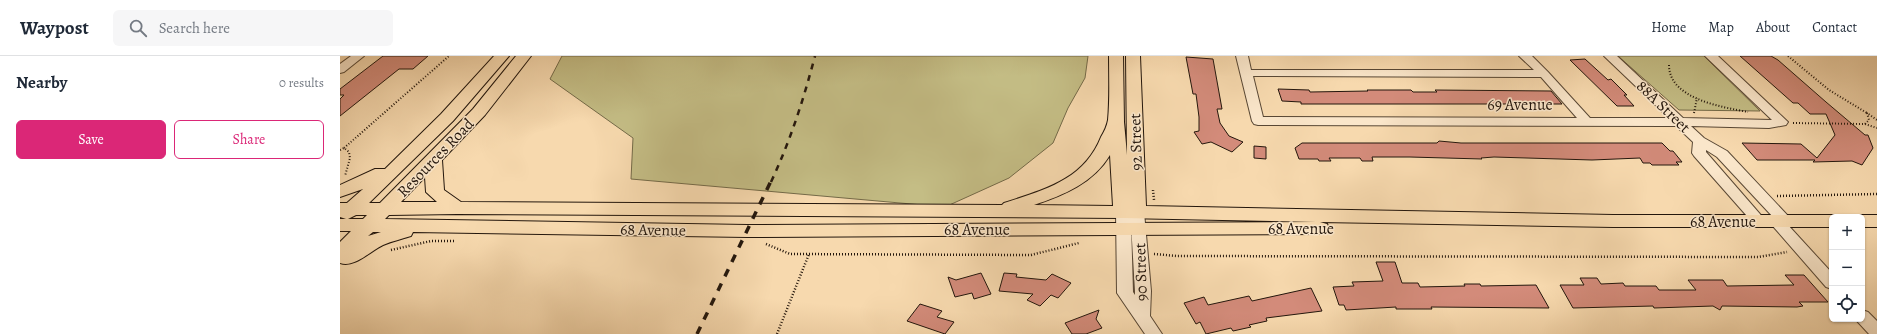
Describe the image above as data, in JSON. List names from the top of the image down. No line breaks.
{"streets":{"main road":["92 Street","Resources Road","68 Avenue"],"street":["69 Avenue","88A Street","90 Street"]},"crossings":[["69 Avenue","88A Street"],["88A Street","68 Avenue"],["92 Street","68 Avenue"],["92 Street","90 Street"],["Resources Road","68 Avenue"],["68 Avenue","90 Street"]],"page":{"header":"Waypost","search":"Search here","nav":["Home","Map","About","Contact"],"heading":["Nearby","0 results"],"buttons":["Save","Share"],"map_buttons":["+","−"]}}
